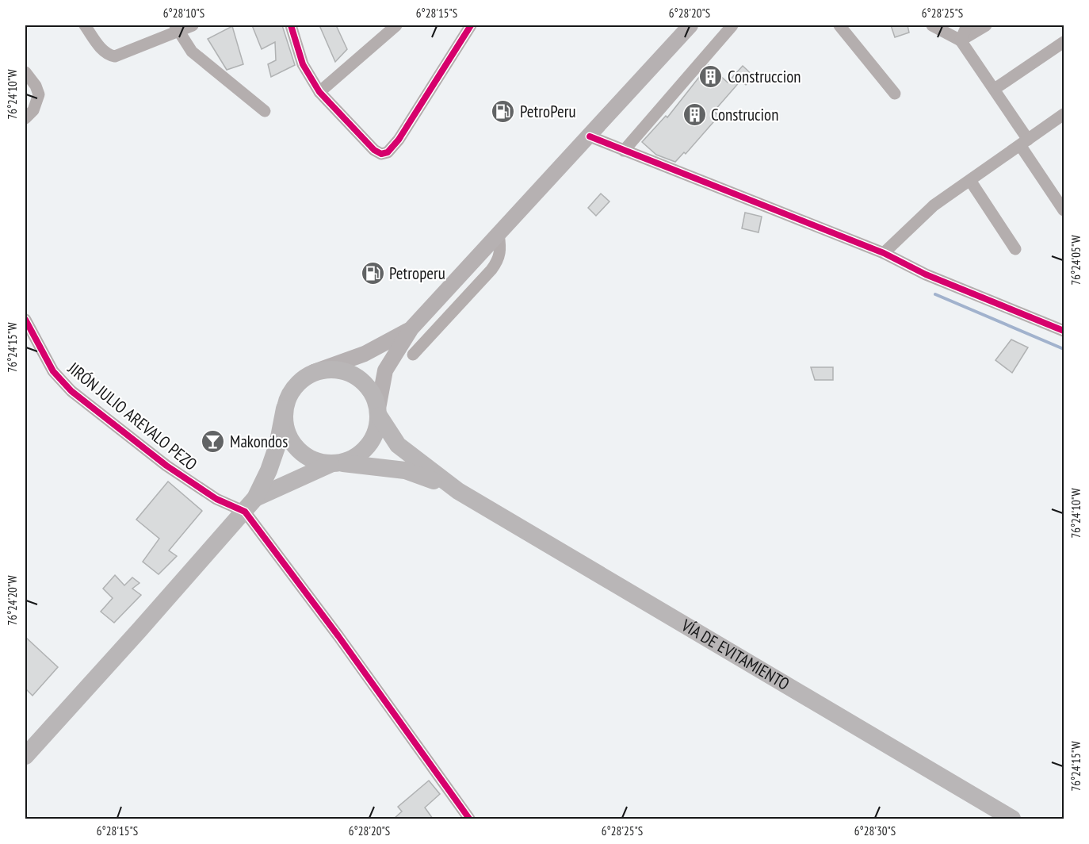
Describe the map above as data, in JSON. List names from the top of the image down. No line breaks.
{"streets":{"highway":["VÍA DE EVITAMIENTO"],"street":["JIRÓN JULIO AREVALO PEZO"]},"places":{"building":["Construccion","Construcion"],"fuel station":["PetroPeru","Petroperu"],"bar":["Makondos"]},"coordinates":["6°28'10\"S","6°28'15\"S","6°28'20\"S","6°28'25\"S","76°24'10\"W","76°24'05\"W","76°24'15\"W","76°24'20\"W","6°28'30\"S"]}
